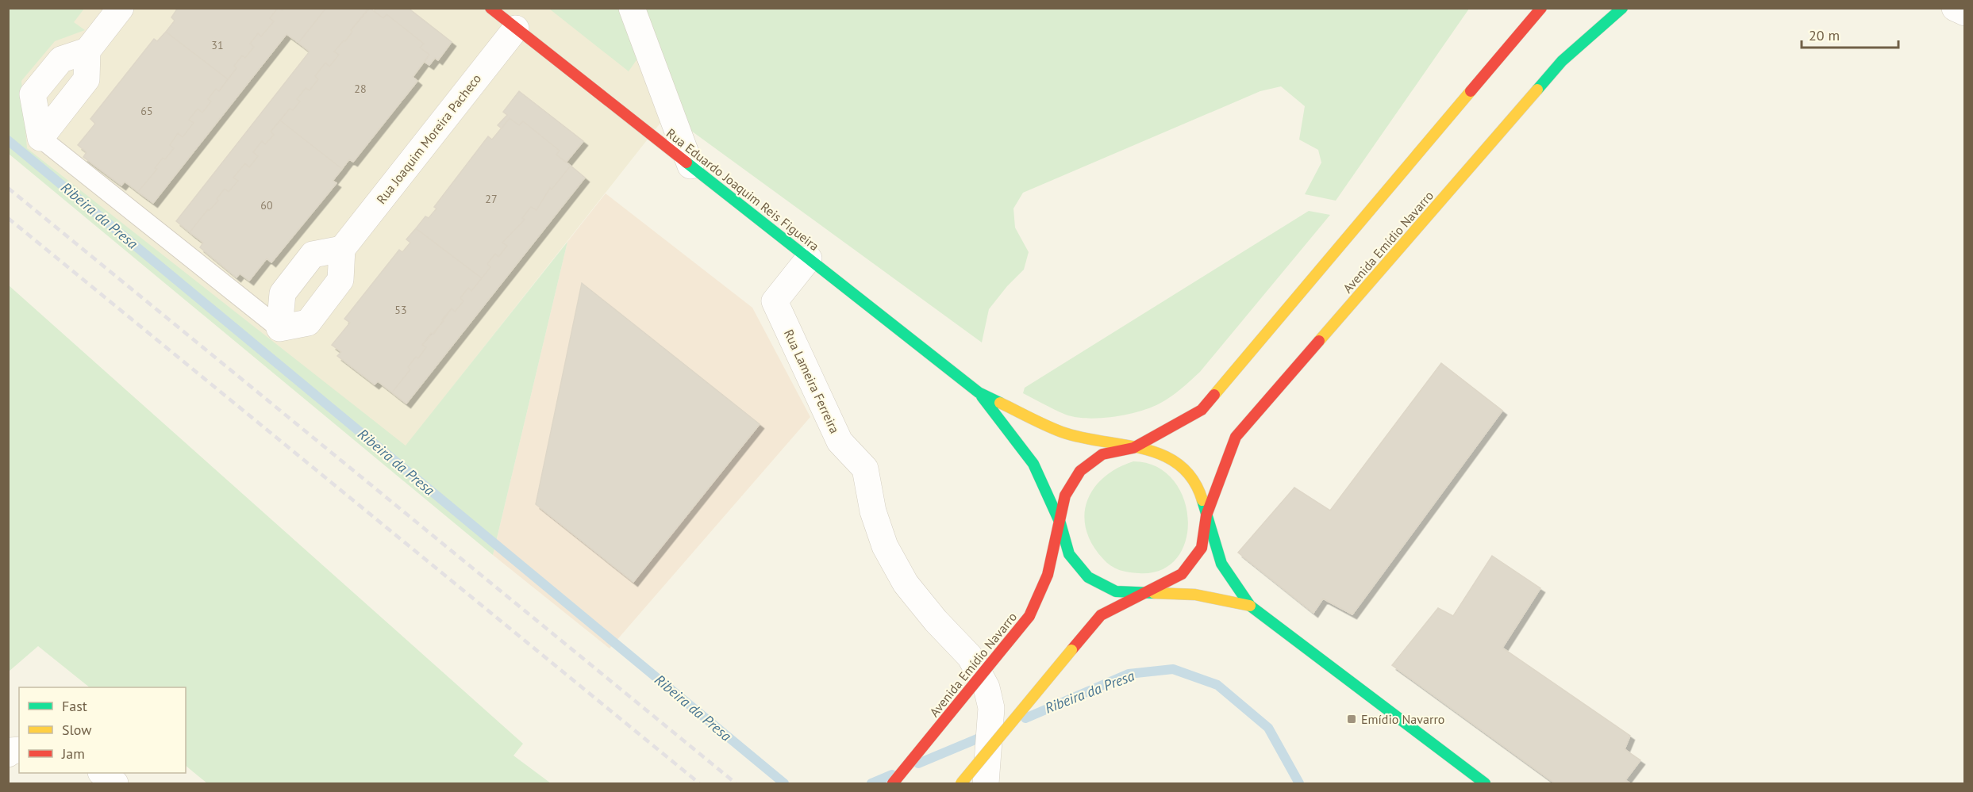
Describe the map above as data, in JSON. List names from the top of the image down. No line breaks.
{"streets":{"street":["Rua Joaquim Moreira Pacheco","Rua Eduardo Joaquim Reis Figueira","Avenida Emídio Navarro","Rua Lameira Ferreira"]},"crossings":[["Rua Joaquim Moreira Pacheco","Rua Eduardo Joaquim Reis Figueira"],["Rua Eduardo Joaquim Reis Figueira","Avenida Emídio Navarro"],["Rua Eduardo Joaquim Reis Figueira","Rua Lameira Ferreira"]],"water":["Ribeira da Presa"],"places":{"transit":["Emídio Navarro"]},"house_numbers":["31","28","65","27","60","53"],"legend":["Fast","Slow","Jam"],"scale_bar":"20 m"}
